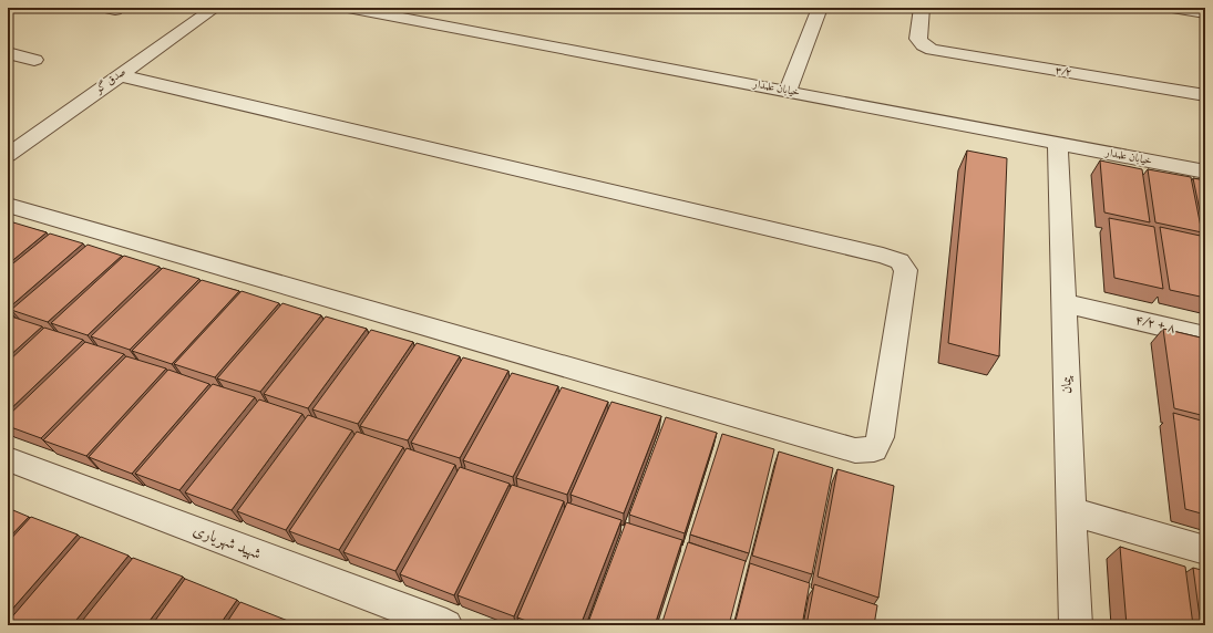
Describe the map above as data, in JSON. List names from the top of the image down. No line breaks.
{"streets":{"street":["۳/۲","صدق گو","خیابان علمدار","۴/۲ + ۸","پیمان","شهید شهریاری"]},"crossings":[["خیابان علمدار","پیمان"],["۴/۲ + ۸","پیمان"]]}
